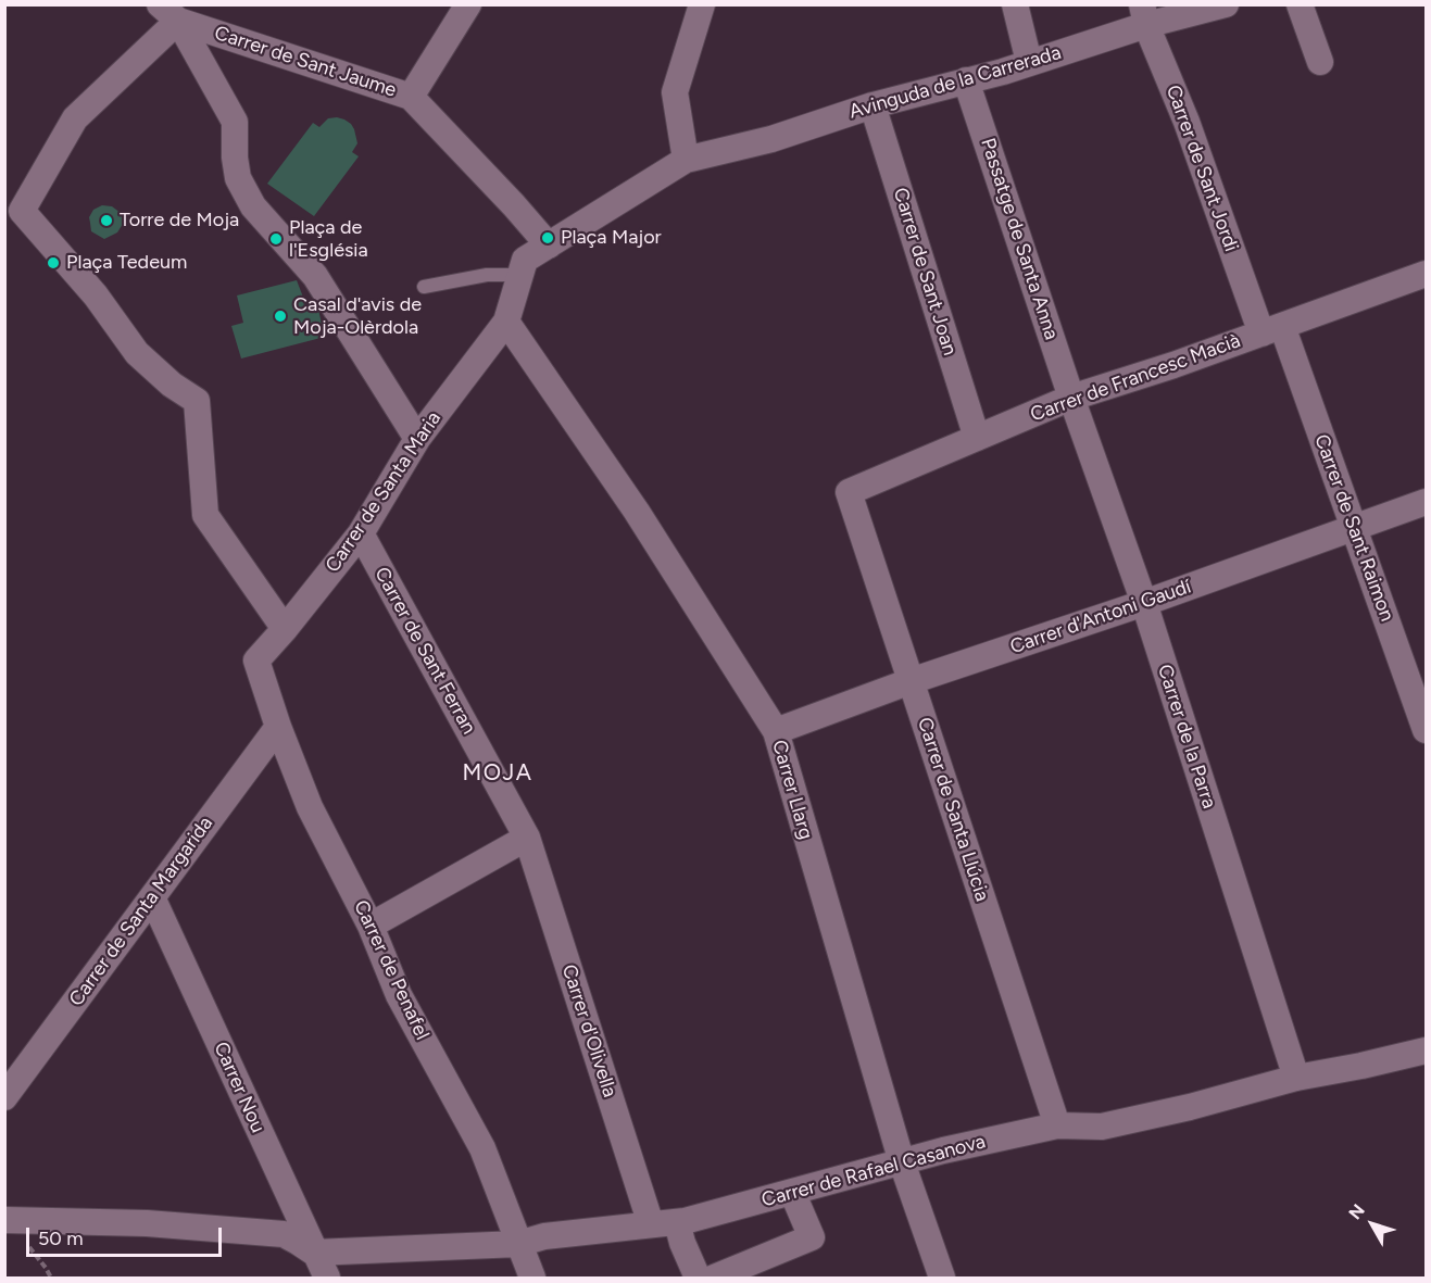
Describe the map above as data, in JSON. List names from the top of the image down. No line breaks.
{"streets":{"street":["Carrer de Sant Jaume","Avinguda de la Carrerada","Carrer de Sant Jordi","Passatge de Santa Anna","Carrer de Sant Joan","Carrer de Francesc Macià","Carrer de Santa Maria","Carrer de Sant Raimon","Carrer d'Antoni Gaudí","Carrer de Sant Ferran","Carrer de la Parra","Carrer Llarg","Carrer de Santa Llúcia","Carrer de Santa Margarida","Carrer de Penafel","Carrer d'Olivella","Carrer Nou","Carrer de Rafael Casanova"]},"crossings":[["Avinguda de la Carrerada","Carrer de Sant Jordi"],["Avinguda de la Carrerada","Passatge de Santa Anna"],["Avinguda de la Carrerada","Carrer de Sant Joan"],["Carrer de Sant Jordi","Carrer de Francesc Macià"],["Carrer de Sant Jordi","Carrer de Sant Raimon"],["Passatge de Santa Anna","Carrer de Francesc Macià"],["Passatge de Santa Anna","Carrer de la Parra"],["Carrer de Sant Joan","Carrer de Francesc Macià"],["Carrer de Francesc Macià","Carrer de Sant Raimon"],["Carrer de Francesc Macià","Carrer de la Parra"],["Carrer de Francesc Macià","Carrer de Santa Llúcia"],["Carrer de Santa Maria","Carrer de Sant Ferran"],["Carrer de Santa Maria","Carrer Llarg"],["Carrer de Santa Maria","Carrer de Penafel"],["Carrer de Sant Raimon","Carrer d'Antoni Gaudí"],["Carrer d'Antoni Gaudí","Carrer de la Parra"],["Carrer d'Antoni Gaudí","Carrer Llarg"],["Carrer d'Antoni Gaudí","Carrer de Santa Llúcia"],["Carrer de Sant Ferran","Carrer d'Olivella"],["Carrer de la Parra","Carrer de Rafael Casanova"],["Carrer Llarg","Carrer de Rafael Casanova"],["Carrer de Santa Llúcia","Carrer de Rafael Casanova"],["Carrer de Santa Margarida","Carrer de Penafel"],["Carrer de Santa Margarida","Carrer Nou"],["Carrer de Penafel","Carrer de Rafael Casanova"],["Carrer d'Olivella","Carrer de Rafael Casanova"],["Carrer Nou","Carrer de Rafael Casanova"]],"districts":["MOJA"],"places":["Torre de Moja","Plaça Major","Plaça de l'Església","Plaça Tedeum","Casal d'avis de Moja-Olèrdola"],"scale_bar":"50 m","north":"top left"}
